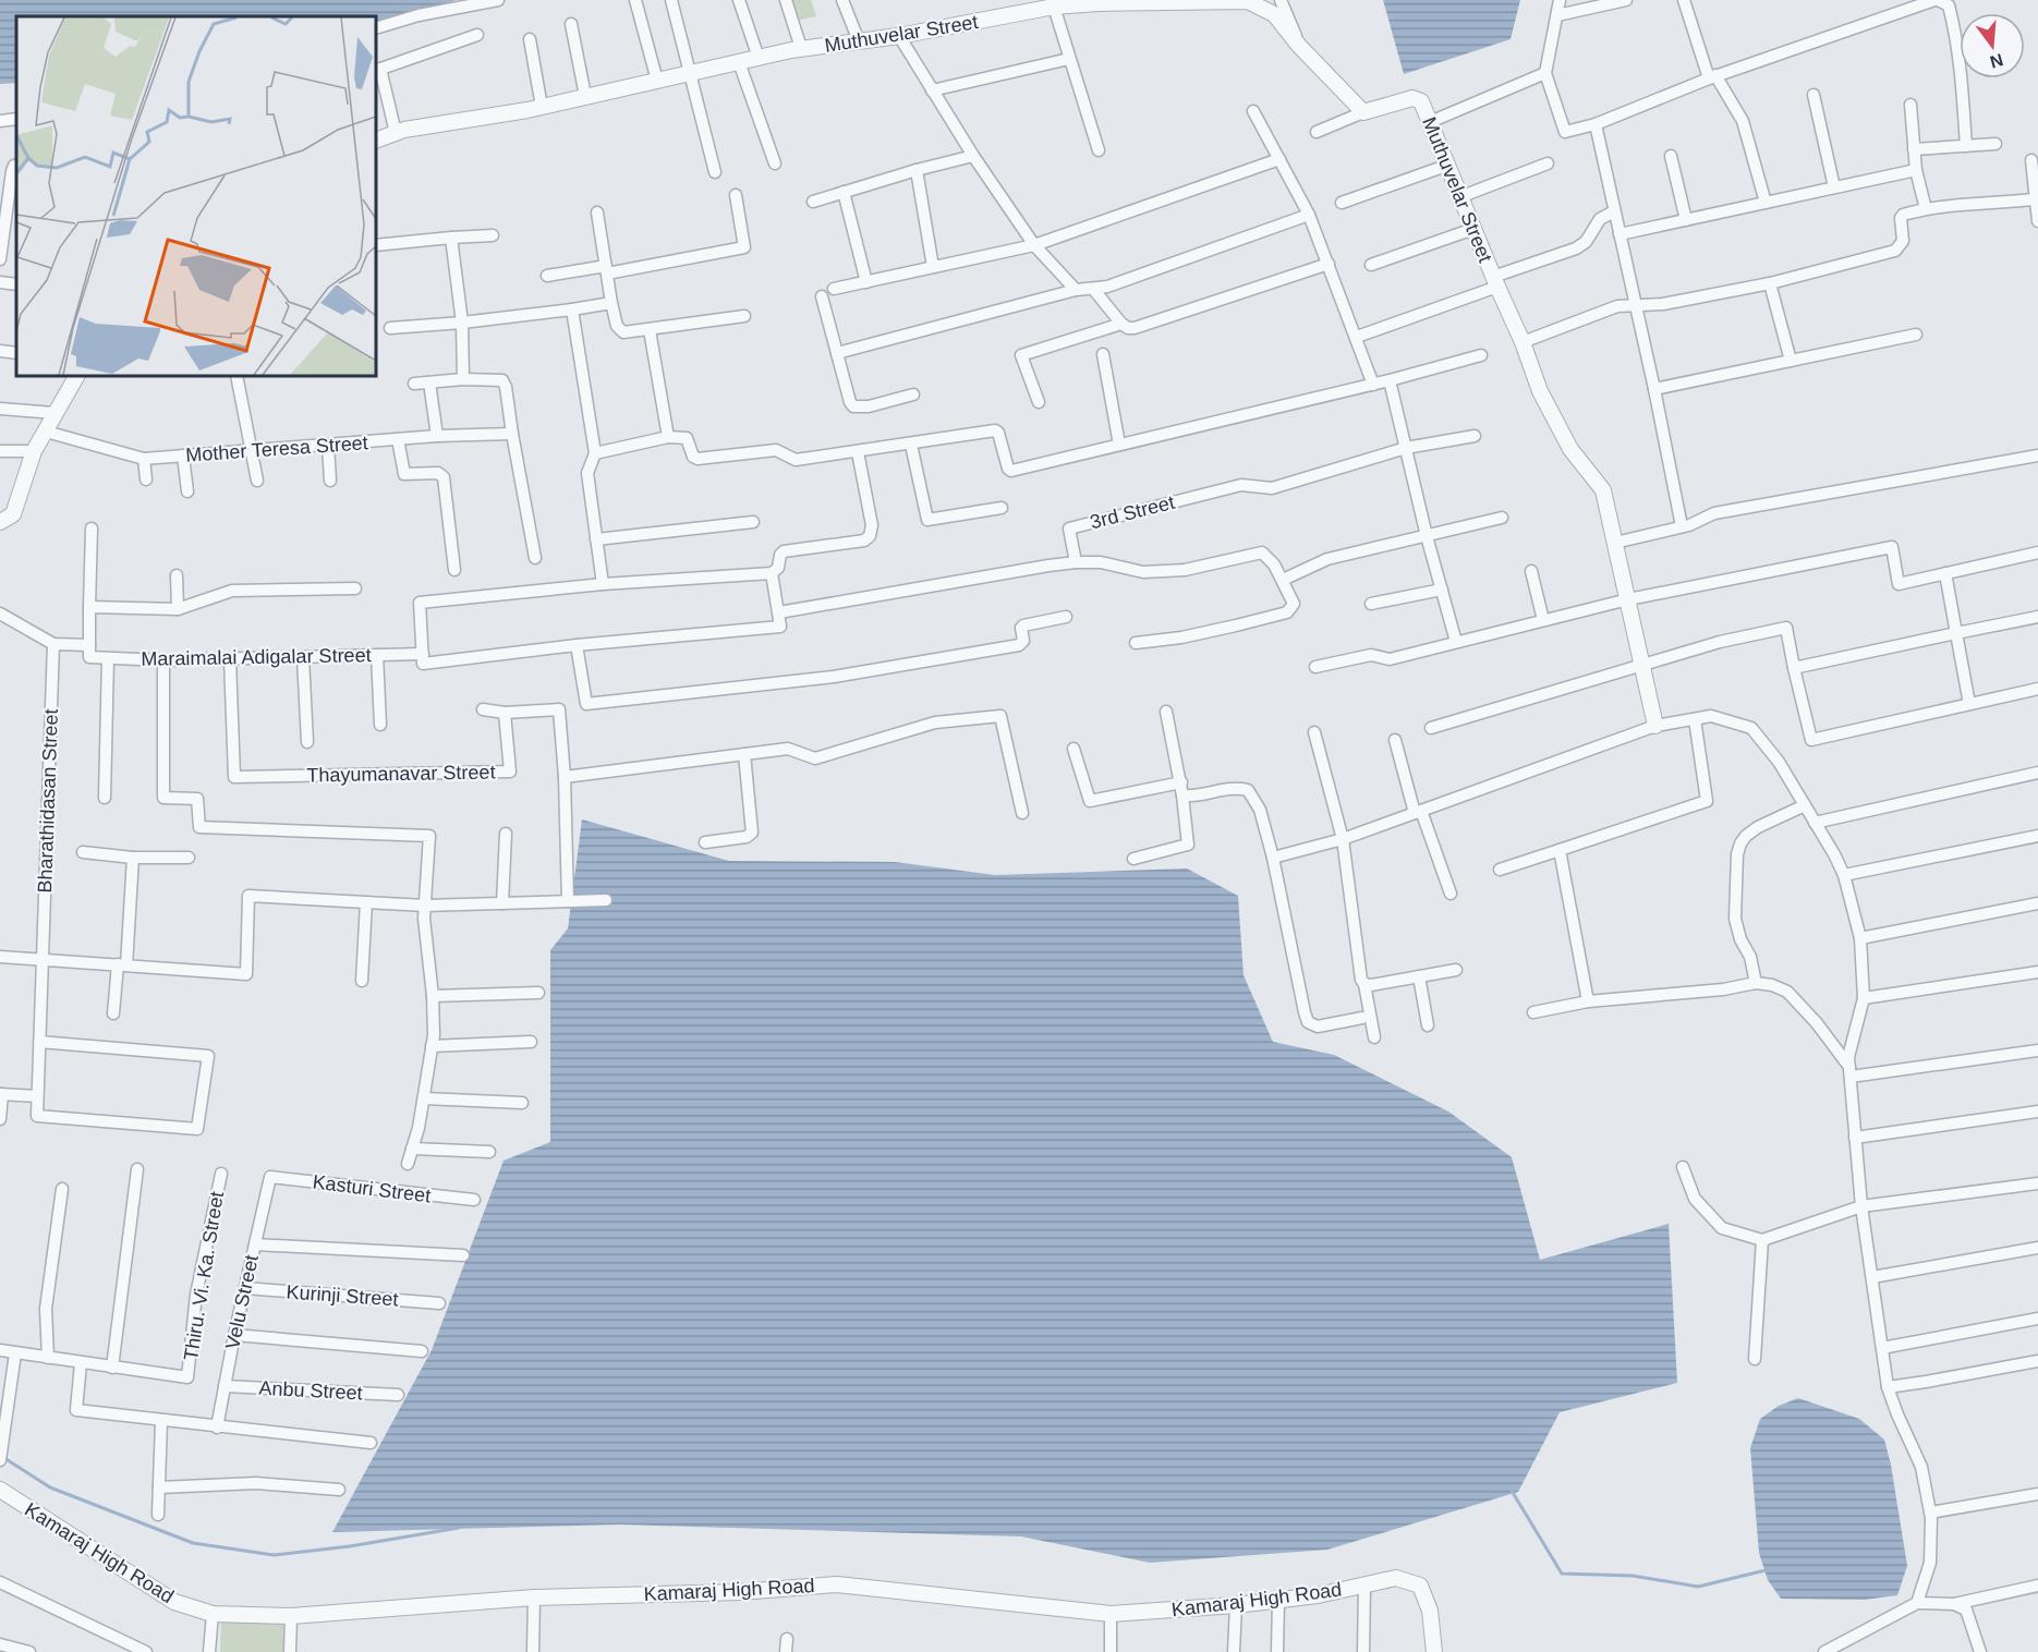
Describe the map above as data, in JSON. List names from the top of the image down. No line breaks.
{"streets":{"street":["Muthuvelar Street","Mother Teresa Street","3rd Street","Maraimalai Adigalar Street","Thayumanavar Street","Bharathidasan Street","Kasturi Street","Thiru. Vi. Ka. Street","Kurinji Street","Velu Street","Anbu Street","Kamaraj High Road"]},"crossings":[["Maraimalai Adigalar Street","Thayumanavar Street"],["Maraimalai Adigalar Street","Bharathidasan Street"],["Kasturi Street","Velu Street"],["Kurinji Street","Velu Street"],["Velu Street","Anbu Street"]],"north":"bottom"}
